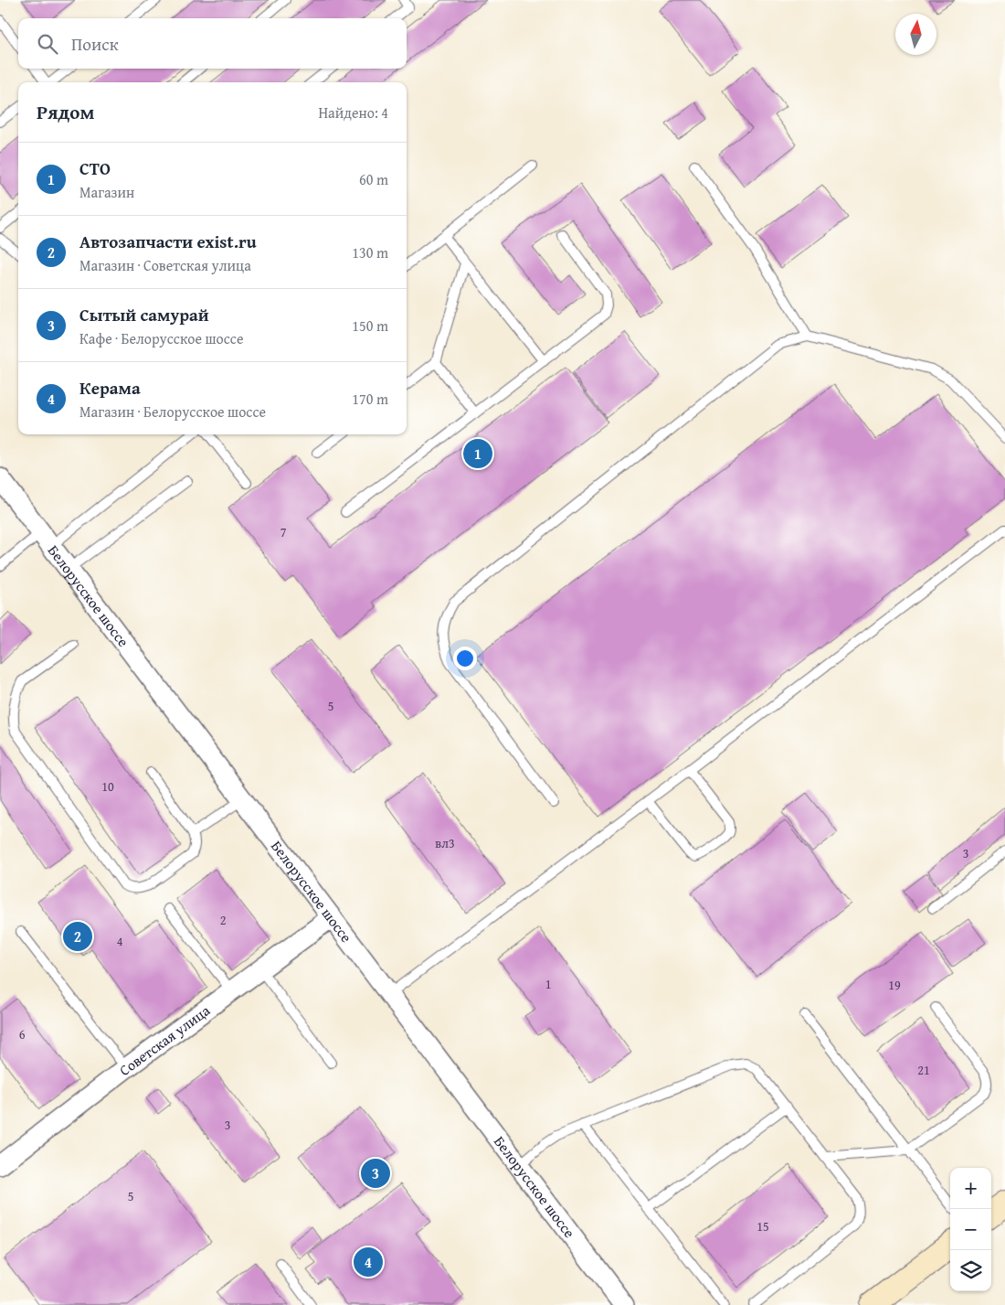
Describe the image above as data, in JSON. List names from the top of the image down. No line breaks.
{"streets":{"street":["Белорусское шоссе","Советская улица"]},"crossings":[["Белорусское шоссе","Советская улица"]],"house_numbers":["7","5","10","вл3","3","2","4","1","19","6","21","3","5","15"],"north":"top","page":{"search":"Поиск","heading":["Рядом","Найдено: 4"],"list":[{"mark":"1","name":"СТО","note":"Магазин","value":"60 m"},{"mark":"2","name":"Автозапчасти exist.ru","note":"Магазин · Советская улица","value":"130 m"},{"mark":"3","name":"Сытый самурай","note":"Кафе · Белорусское шоссе","value":"150 m"},{"mark":"4","name":"Керама","note":"Магазин · Белорусское шоссе","value":"170 m"}],"pins":["1","2","3","4"],"map_buttons":["+","−"]}}
